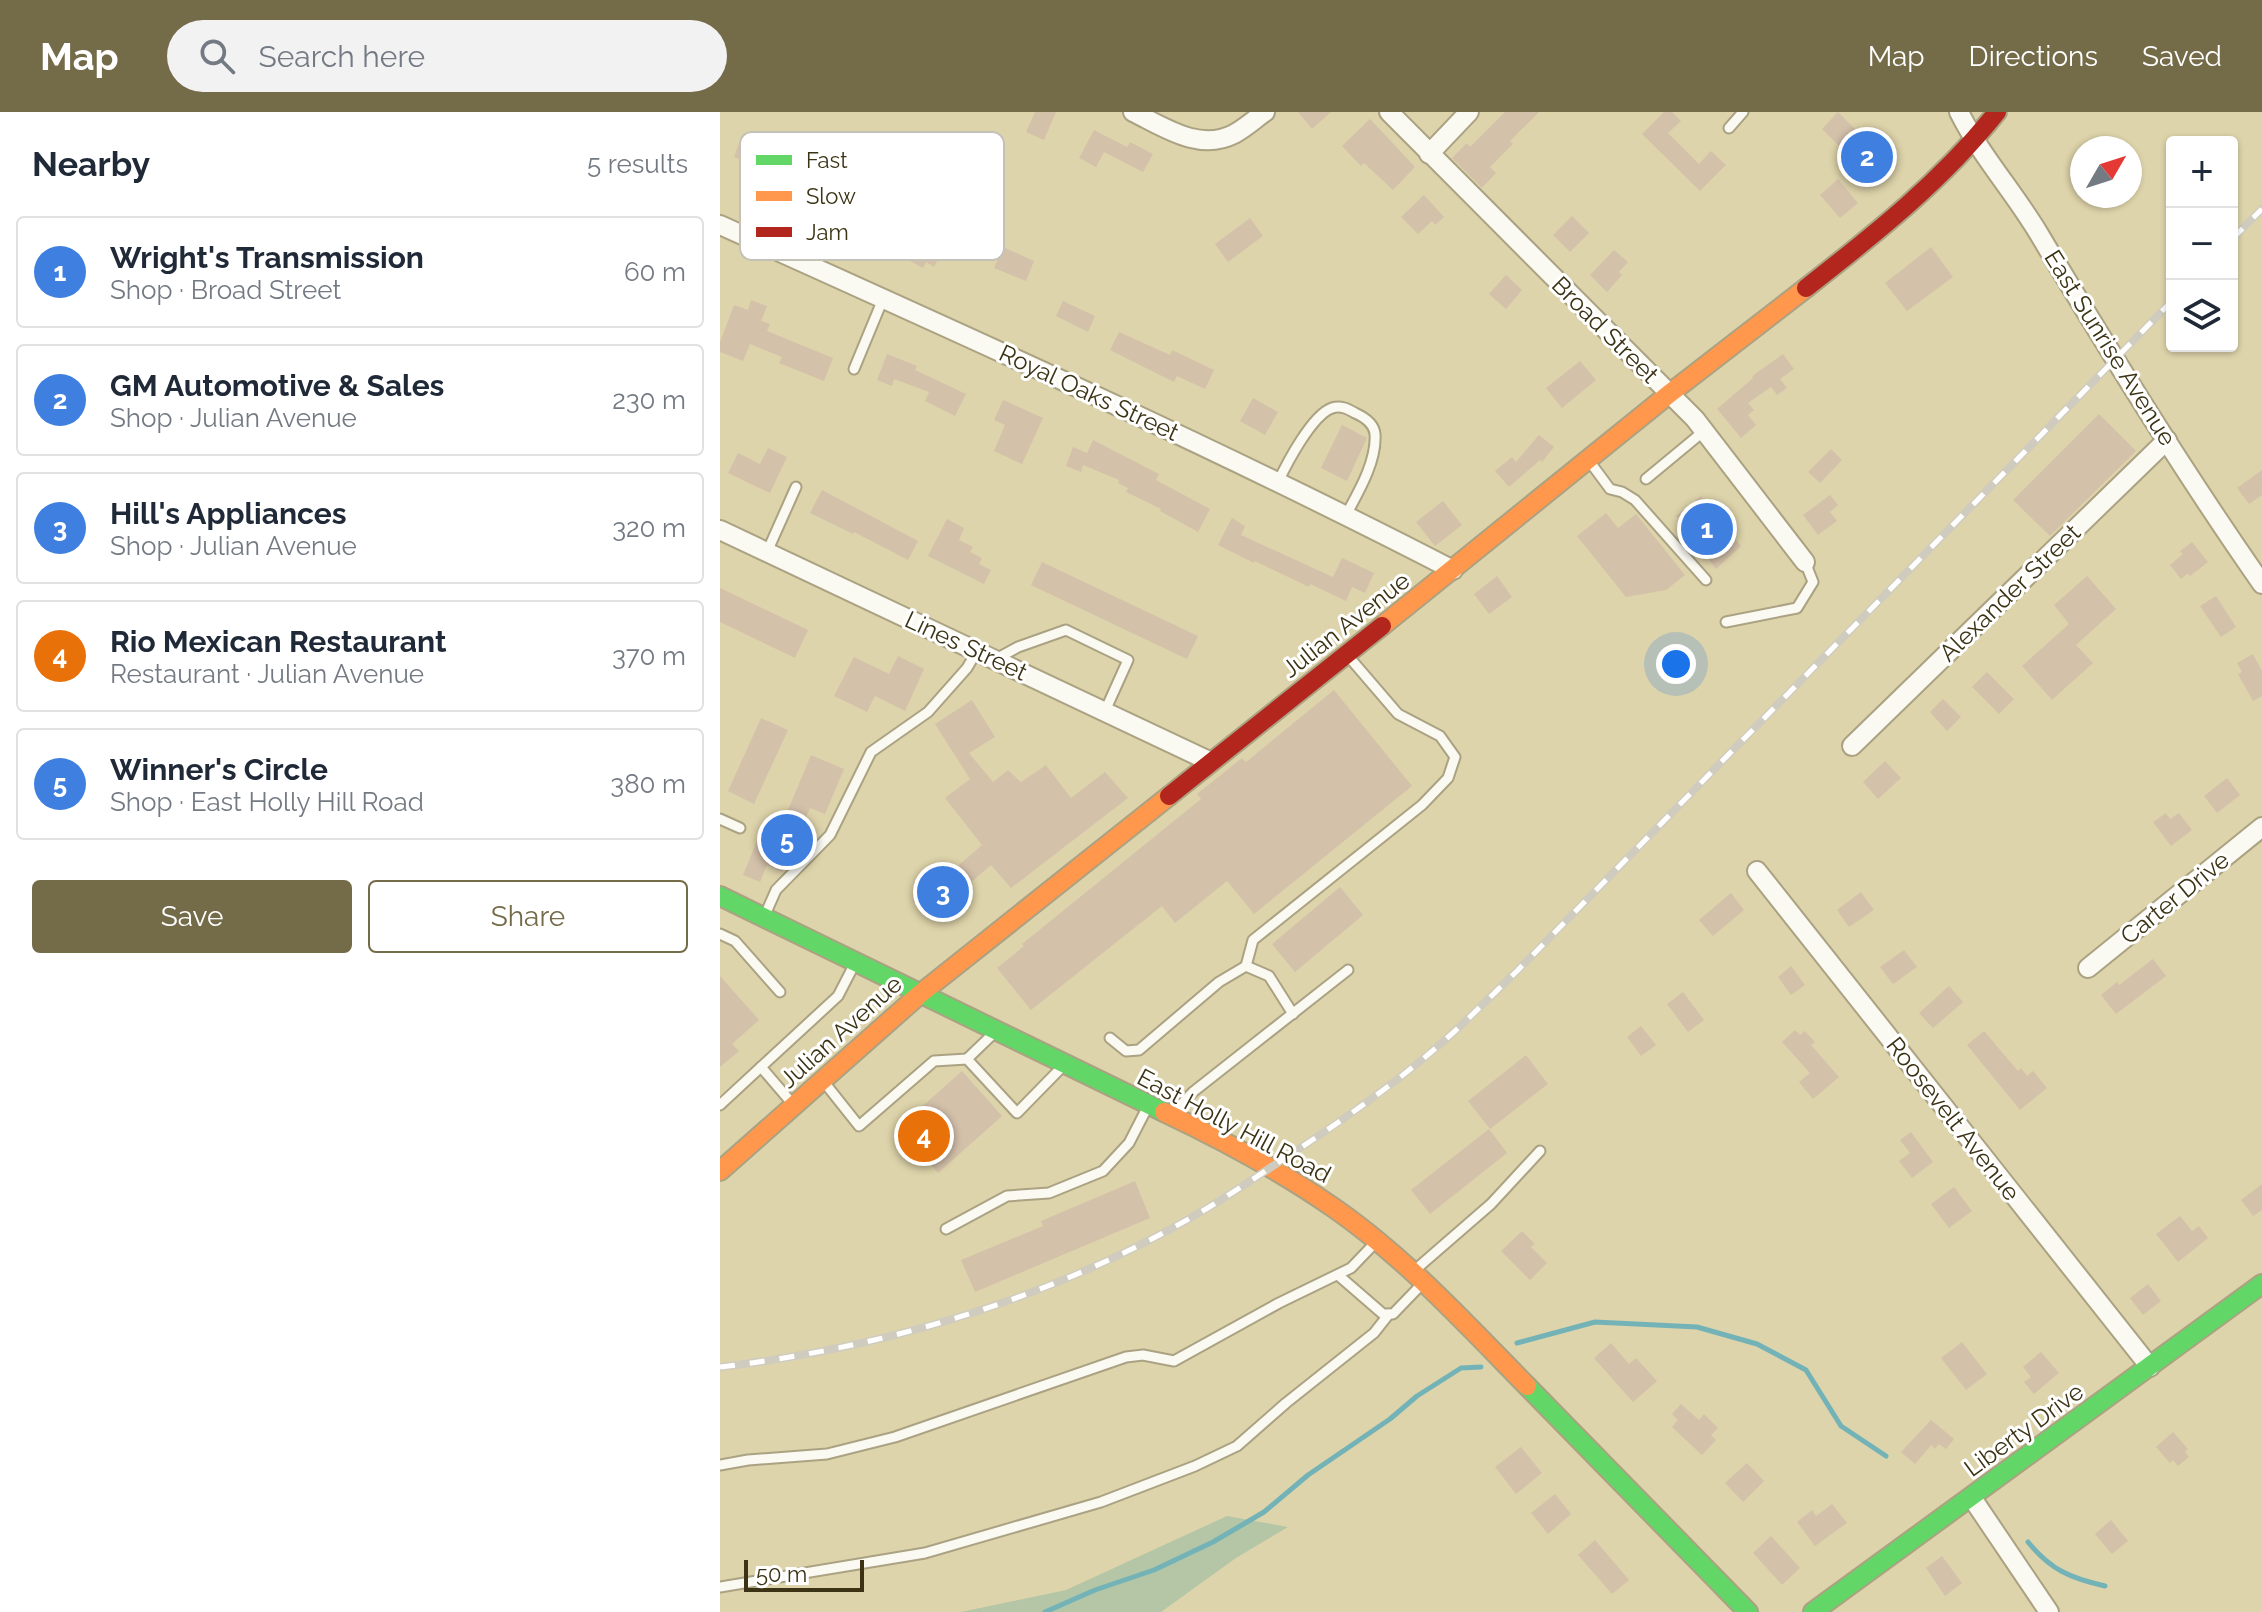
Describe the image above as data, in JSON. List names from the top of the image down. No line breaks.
{"streets":{"street":["Broad Street","East Sunrise Avenue","Royal Oaks Street","Alexander Street","Julian Avenue","Lines Street","Carter Drive","Roosevelt Avenue","East Holly Hill Road","Liberty Drive"]},"crossings":[["Broad Street","Julian Avenue"],["East Sunrise Avenue","Alexander Street"],["East Sunrise Avenue","Julian Avenue"],["Royal Oaks Street","Julian Avenue"],["Julian Avenue","Lines Street"],["Julian Avenue","East Holly Hill Road"],["Roosevelt Avenue","Liberty Drive"]],"legend":["Fast","Slow","Jam"],"scale_bar":"50 m","north":"top right","page":{"header":"Map","search":"Search here","nav":["Map","Directions","Saved"],"heading":["Nearby","5 results"],"pins":["2","1","5","3","4"],"map_buttons":["+","−"],"list":[{"mark":"1","name":"Wright's Transmission","note":"Shop · Broad Street","value":"60 m"},{"mark":"2","name":"GM Automotive & Sales","note":"Shop · Julian Avenue","value":"230 m"},{"mark":"3","name":"Hill's Appliances","note":"Shop · Julian Avenue","value":"320 m"},{"mark":"4","name":"Rio Mexican Restaurant","note":"Restaurant · Julian Avenue","value":"370 m"},{"mark":"5","name":"Winner's Circle","note":"Shop · East Holly Hill Road","value":"380 m"}],"buttons":["Save","Share"],"scale":"50 m"}}
